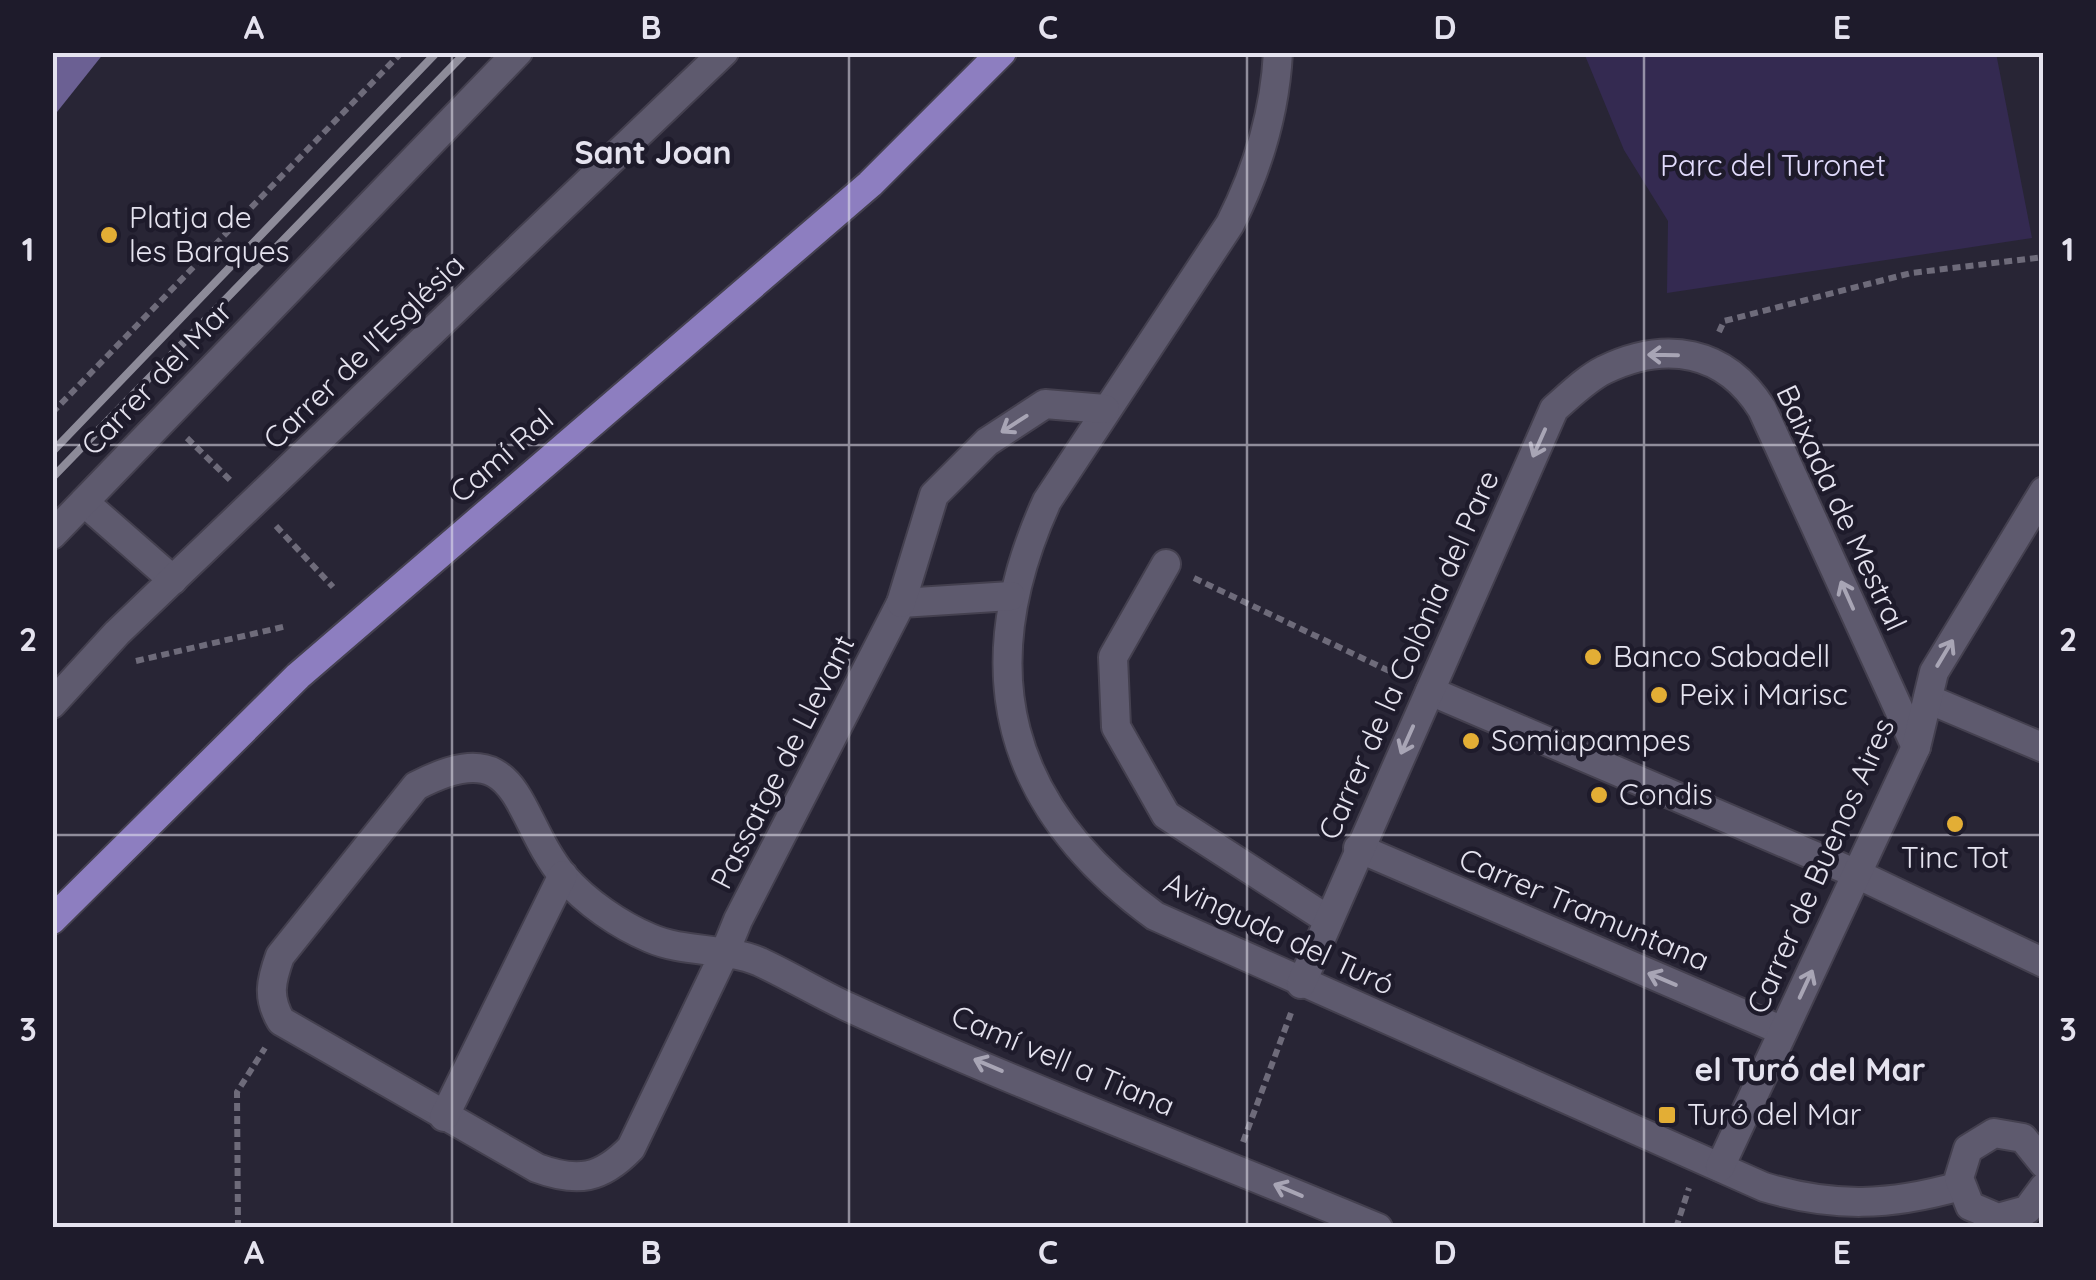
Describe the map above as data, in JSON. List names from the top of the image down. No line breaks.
{"streets":{"main road":["Camí Ral"],"street":["Carrer de l'Església","Carrer del Mar","Baixada de Mestral","Carrer de la Colònia del Pare","Passatge de Llevant","Carrer de Buenos Aires","Carrer Tramuntana","Avinguda del Turó","Camí vell a Tiana"]},"crossings":[["Baixada de Mestral","Carrer de la Colònia del Pare"],["Baixada de Mestral","Carrer de Buenos Aires"],["Carrer de la Colònia del Pare","Carrer Tramuntana"],["Carrer de la Colònia del Pare","Avinguda del Turó"],["Passatge de Llevant","Avinguda del Turó"],["Passatge de Llevant","Camí vell a Tiana"],["Carrer de Buenos Aires","Carrer Tramuntana"],["Carrer de Buenos Aires","Avinguda del Turó"]],"one_way":["Baixada de Mestral","Carrer de la Colònia del Pare","Carrer de Buenos Aires","Camí vell a Tiana"],"districts":["Sant Joan","el Turó del Mar"],"parks":["Parc del Turonet"],"places":{"other":["Platja de les Barques","Banco Sabadell","Peix i Marisc","Somiapampes","Condis","Tinc Tot"],"transit":["Turó del Mar"]},"grid":{"columns":["A","B","C","D","E"],"rows":["1","2","3"]}}
